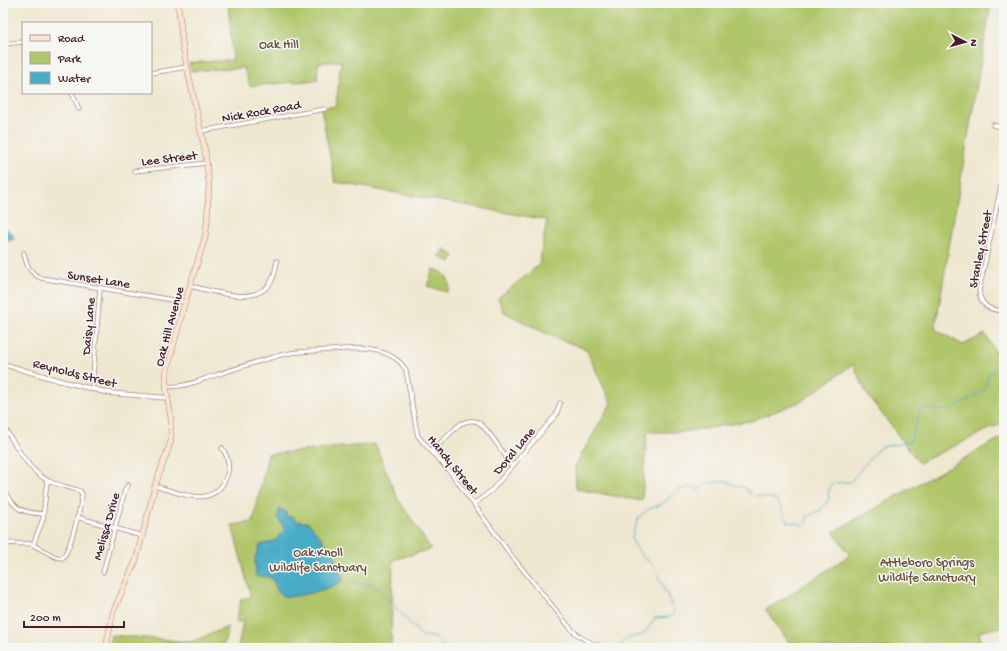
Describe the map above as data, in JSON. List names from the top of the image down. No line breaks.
{"streets":{"main road":["Oak Hill Avenue"],"street":["Nick Rock Road","Lee Street","Stanley Street","Sunset Lane","Daisy Lane","Reynolds Street","Doral Lane","Handy Street","Melissa Drive"]},"crossings":[["Nick Rock Road","Oak Hill Avenue"],["Lee Street","Oak Hill Avenue"],["Sunset Lane","Daisy Lane"],["Sunset Lane","Oak Hill Avenue"],["Daisy Lane","Reynolds Street"],["Oak Hill Avenue","Reynolds Street"],["Oak Hill Avenue","Handy Street"],["Doral Lane","Handy Street"]],"parks":["Oak Hill","Oak Knoll Wildlife Sanctuary","Attleboro Springs Wildlife Sanctuary"],"legend":["Road","Park","Water"],"scale_bar":"200 m","north":"right"}
